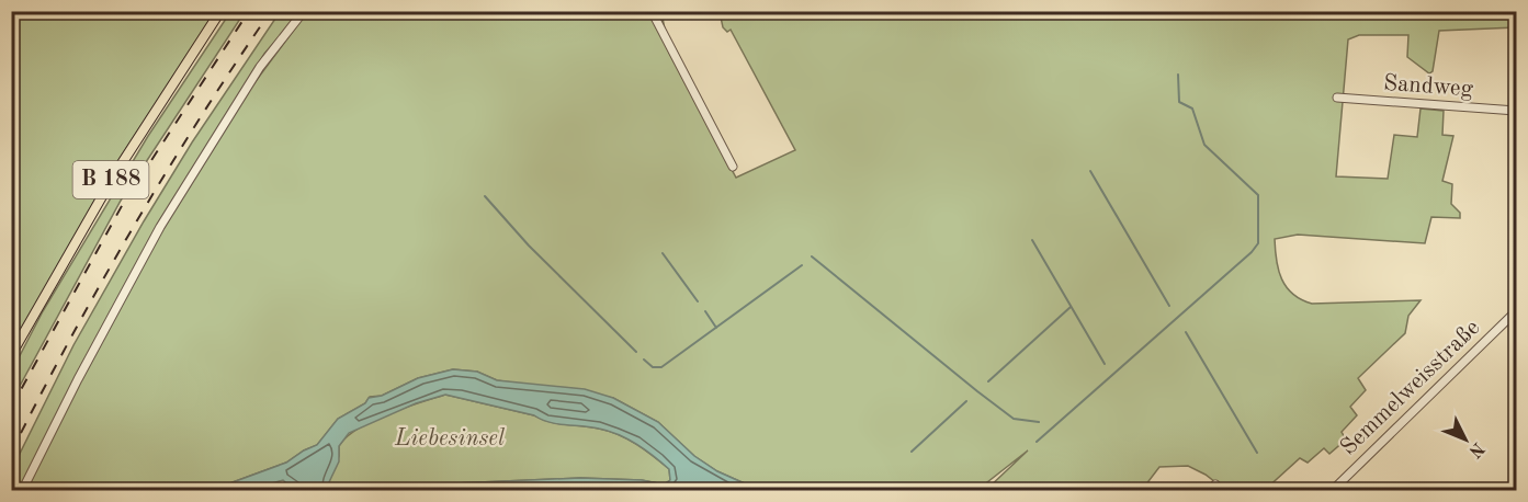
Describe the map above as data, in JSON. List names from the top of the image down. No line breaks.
{"streets":{"main road":["B 188"],"street":["Sandweg","Semmelweisstraße"]},"parks":["Liebesinsel"],"north":"bottom right"}
